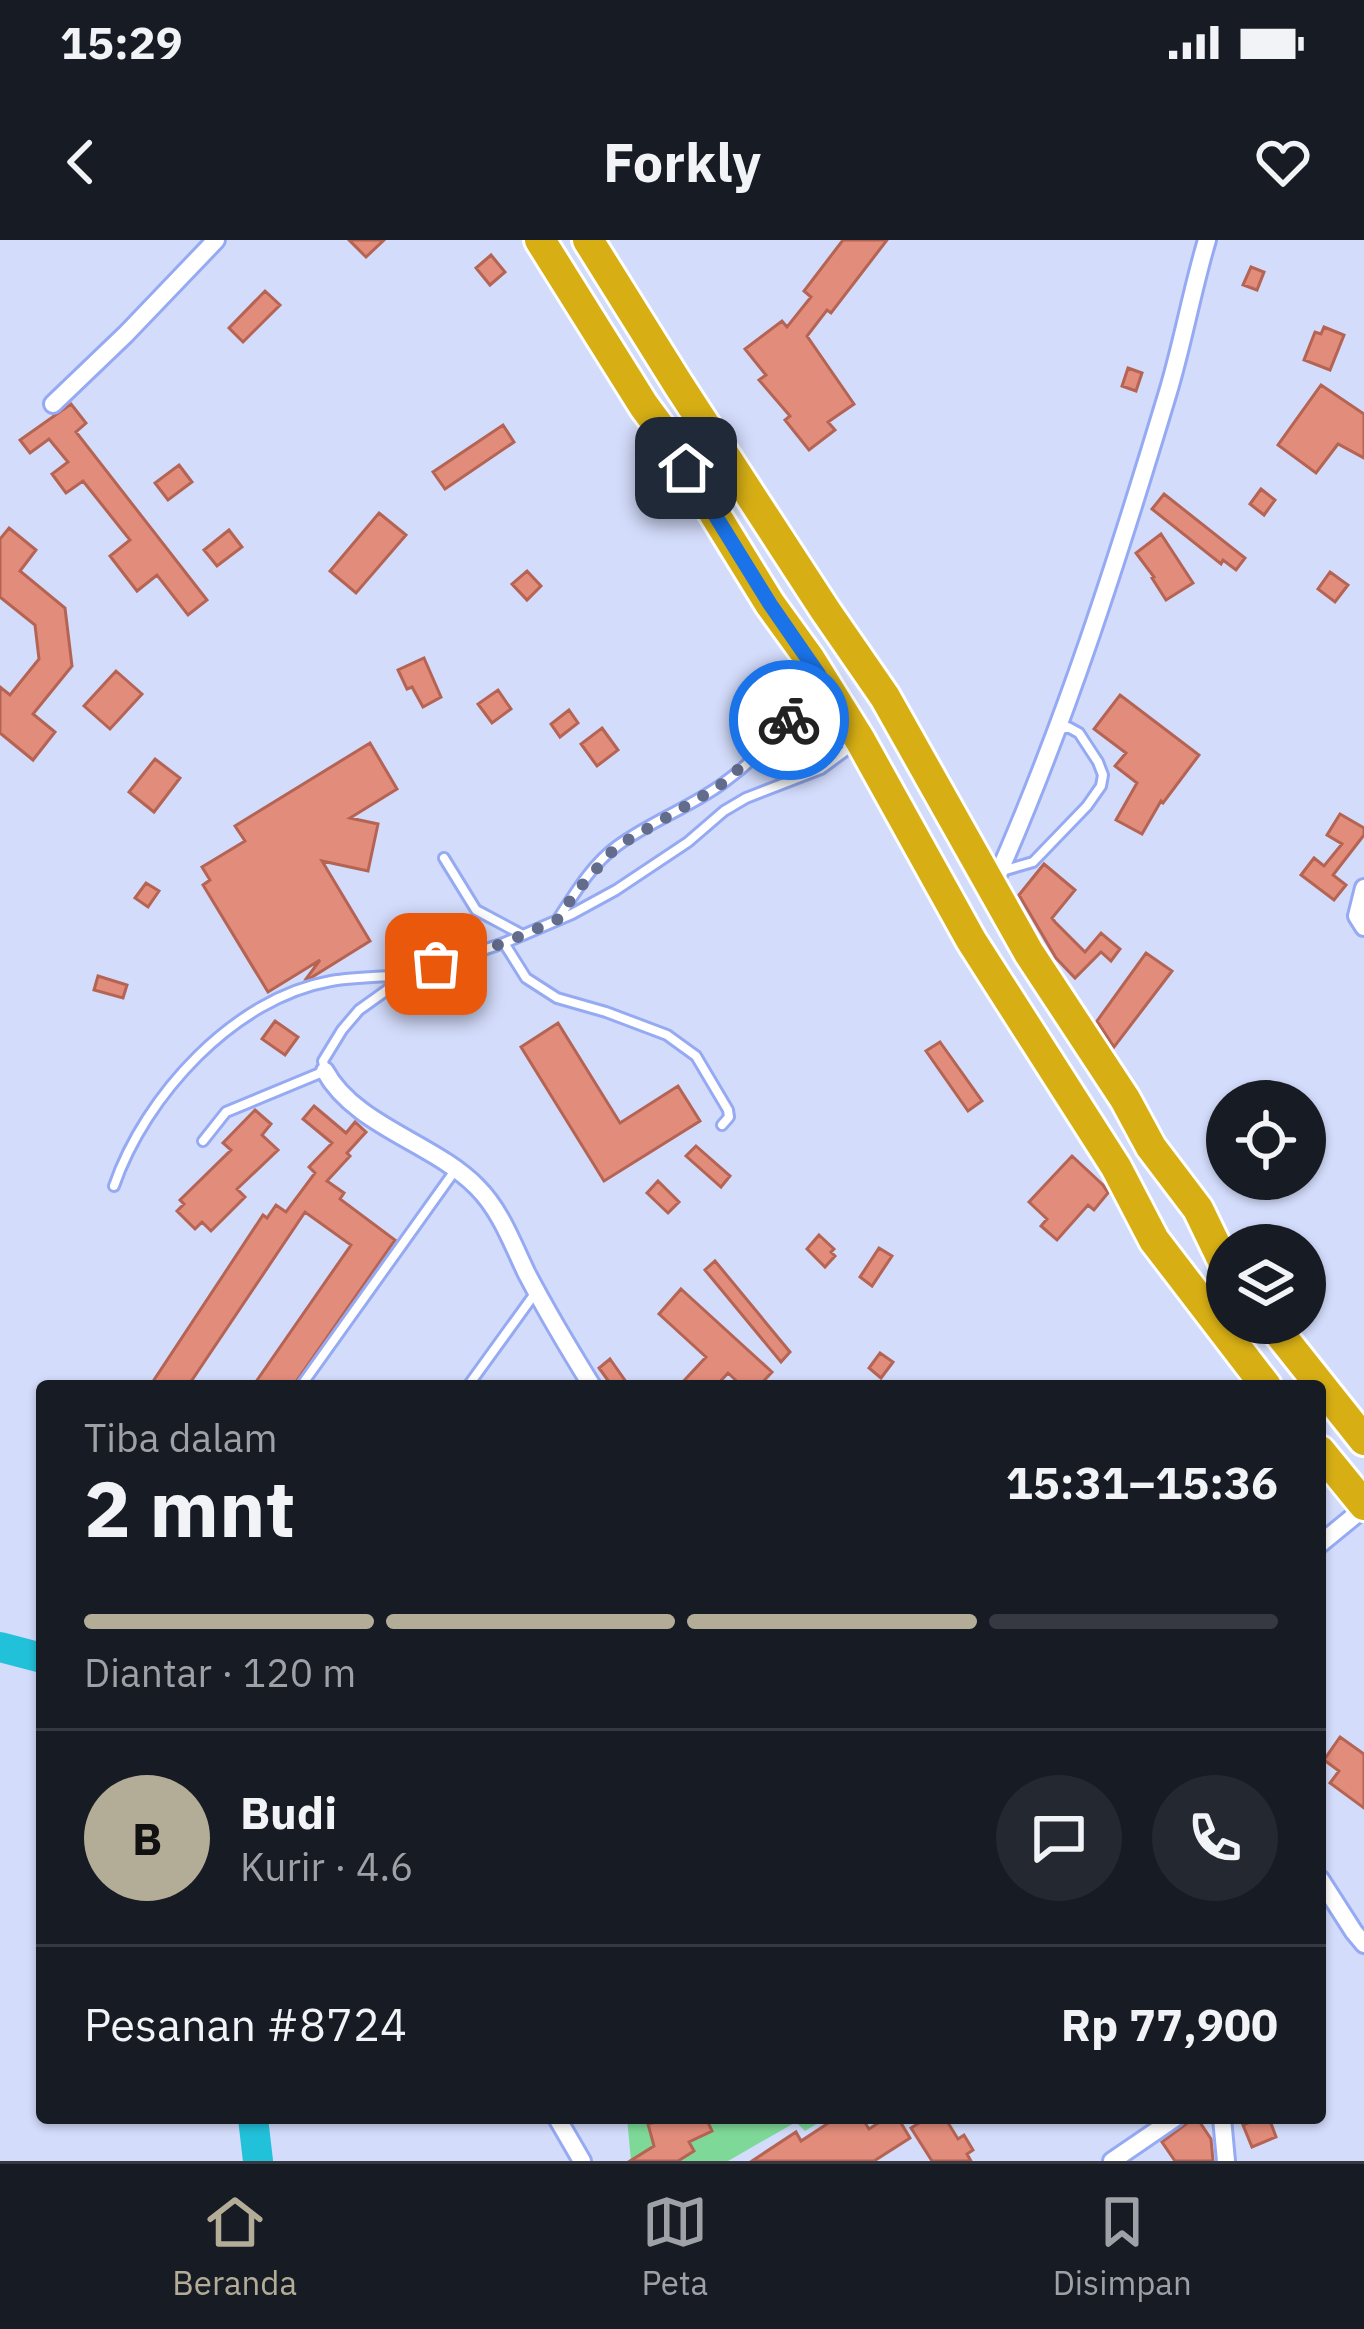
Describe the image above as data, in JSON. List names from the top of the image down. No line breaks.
{"page":{"status":"15:29","header":"Forkly","heading":["2 mnt","Tiba dalam","15:31–15:36"],"panel":["Budi","Kurir · 4.6","Pesanan #8724","Rp 77,900"],"bar":"Diantar · 120 m","round":"B","tabs":["Beranda","Peta","Disimpan"]}}
